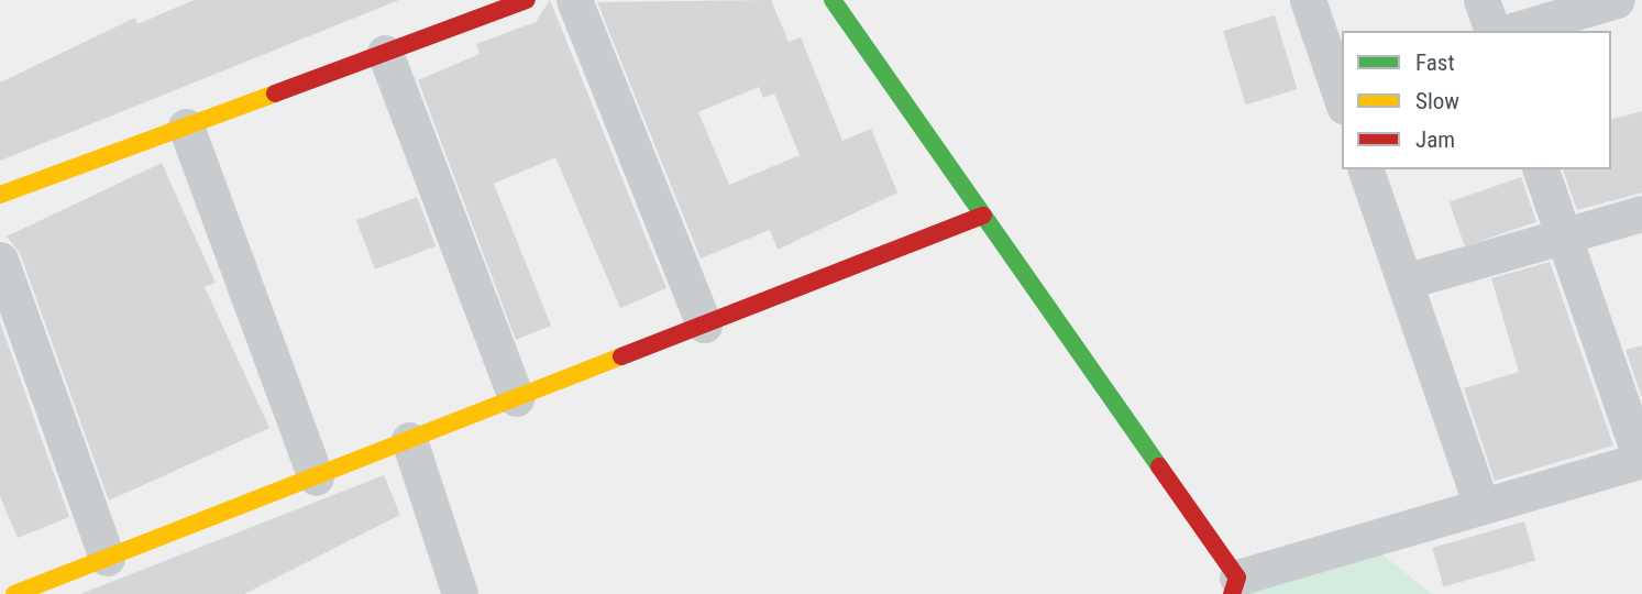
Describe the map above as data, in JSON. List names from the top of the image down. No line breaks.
{"legend":["Fast","Slow","Jam"]}
